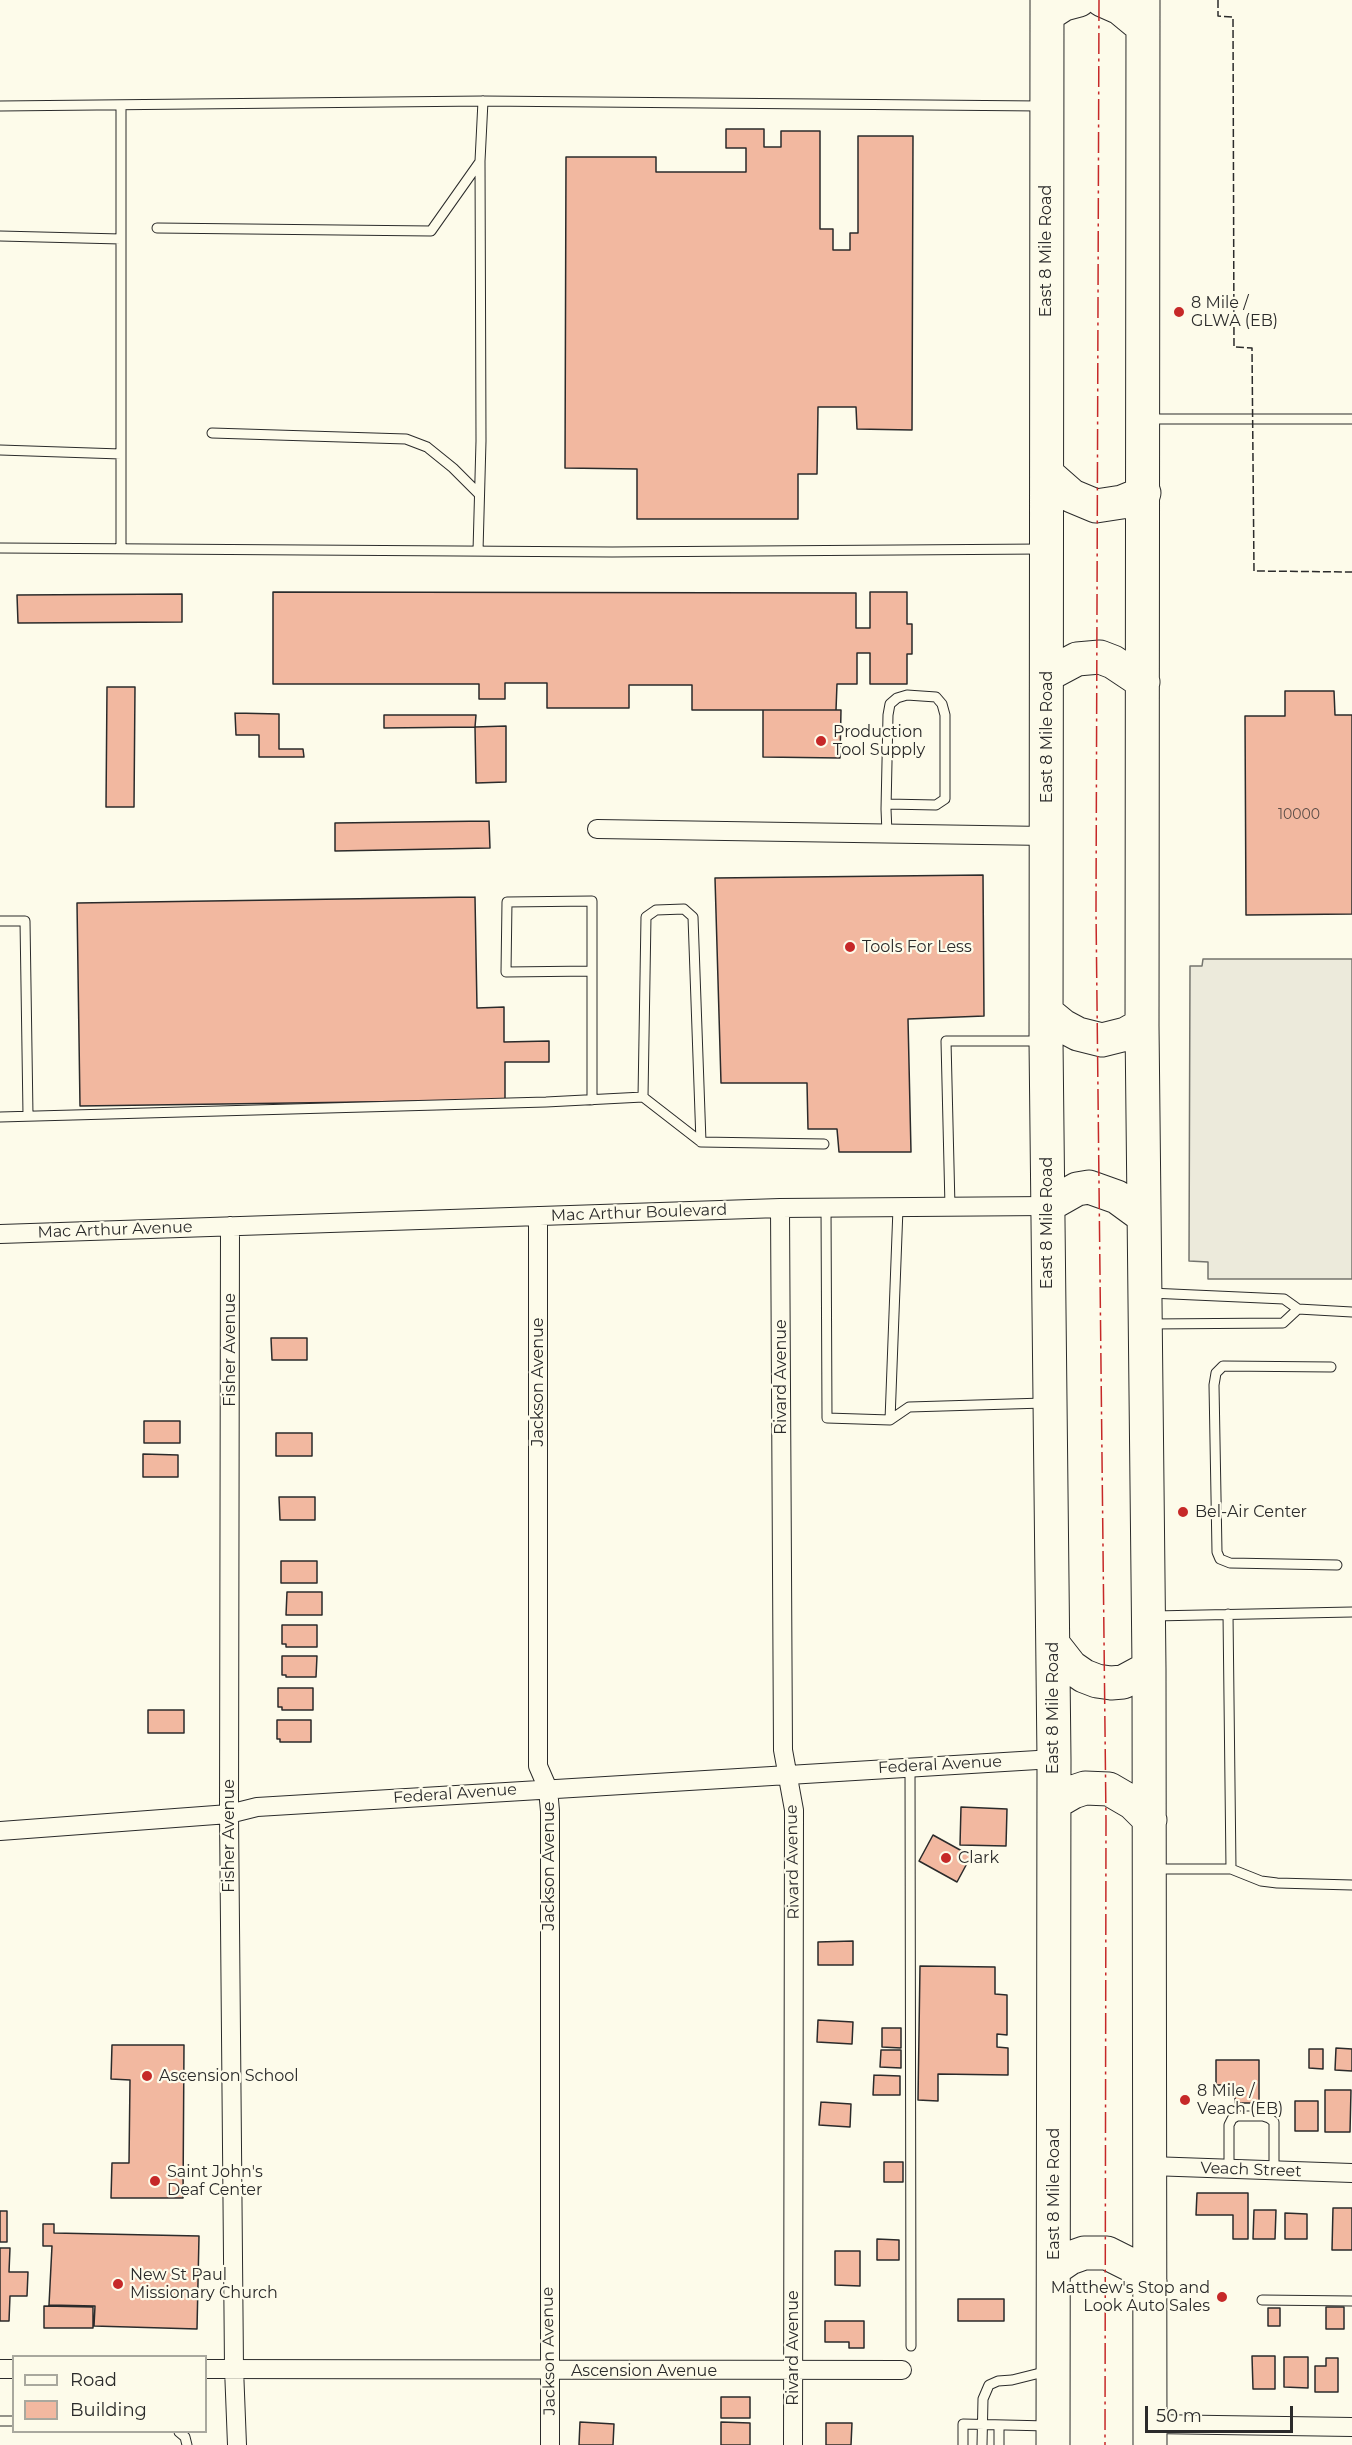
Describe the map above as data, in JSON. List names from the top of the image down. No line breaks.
{"streets":{"highway":["East 8 Mile Road"],"street":["Mac Arthur Boulevard","Mac Arthur Avenue","Fisher Avenue","Rivard Avenue","Jackson Avenue","Federal Avenue","Veach Street","Ascension Avenue"]},"crossings":[["East 8 Mile Road","Mac Arthur Boulevard"],["East 8 Mile Road","Federal Avenue"],["Mac Arthur Boulevard","Mac Arthur Avenue"],["Mac Arthur Boulevard","Fisher Avenue"],["Mac Arthur Boulevard","Rivard Avenue"],["Mac Arthur Boulevard","Jackson Avenue"],["Mac Arthur Avenue","Fisher Avenue"],["Fisher Avenue","Federal Avenue"],["Fisher Avenue","Ascension Avenue"],["Rivard Avenue","Federal Avenue"],["Rivard Avenue","Ascension Avenue"],["Jackson Avenue","Federal Avenue"],["Jackson Avenue","Ascension Avenue"]],"places":["8 Mile / GLWA (EB)","Production Tool Supply","Tools For Less","Bel-Air Center","Clark","Ascension School","8 Mile / Veach (EB)","Saint John's Deaf Center","New St Paul Missionary Church","Matthew's Stop and Look Auto Sales"],"house_numbers":["10000"],"legend":["Road","Building"],"scale_bar":"50 m"}
